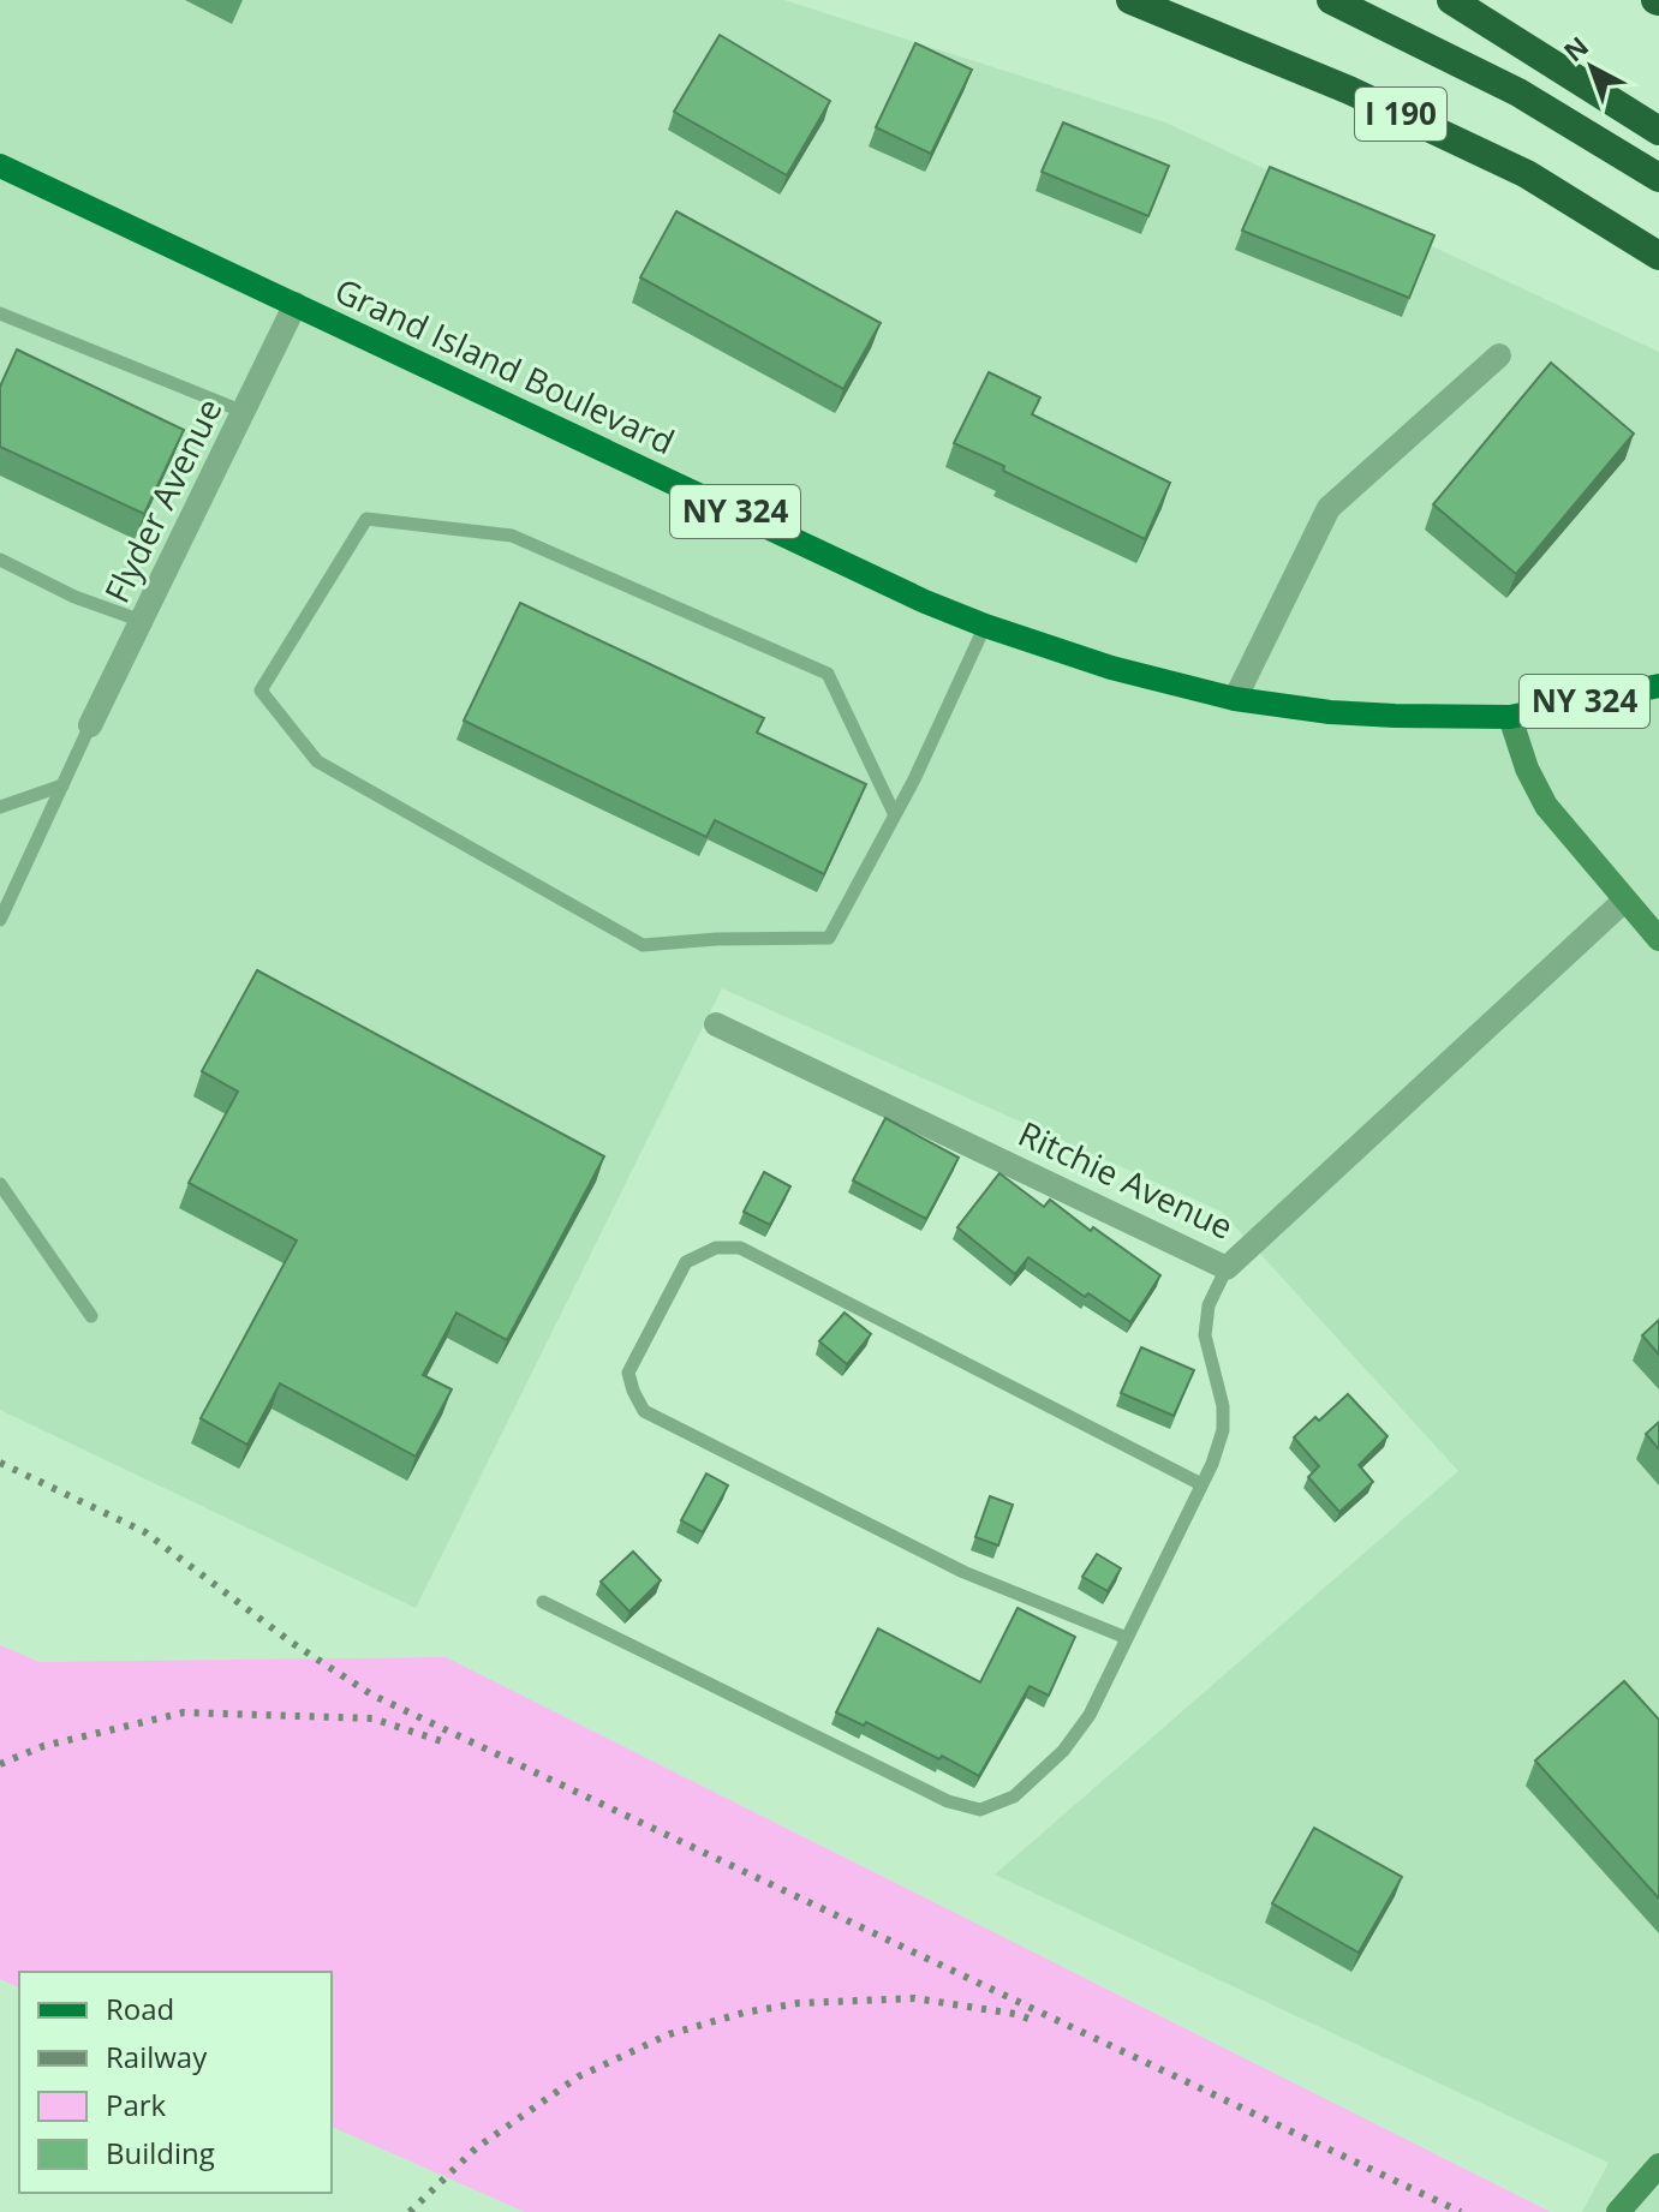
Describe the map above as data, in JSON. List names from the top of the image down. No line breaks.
{"streets":{"highway":["I 190"],"main road":["Grand Island Boulevard","NY 324"],"street":["Flyder Avenue","Ritchie Avenue"]},"crossings":[["Grand Island Boulevard","Flyder Avenue"],["Grand Island Boulevard","NY 324"],["NY 324","Ritchie Avenue"]],"legend":["Road","Railway","Park","Building"],"north":"top left"}
